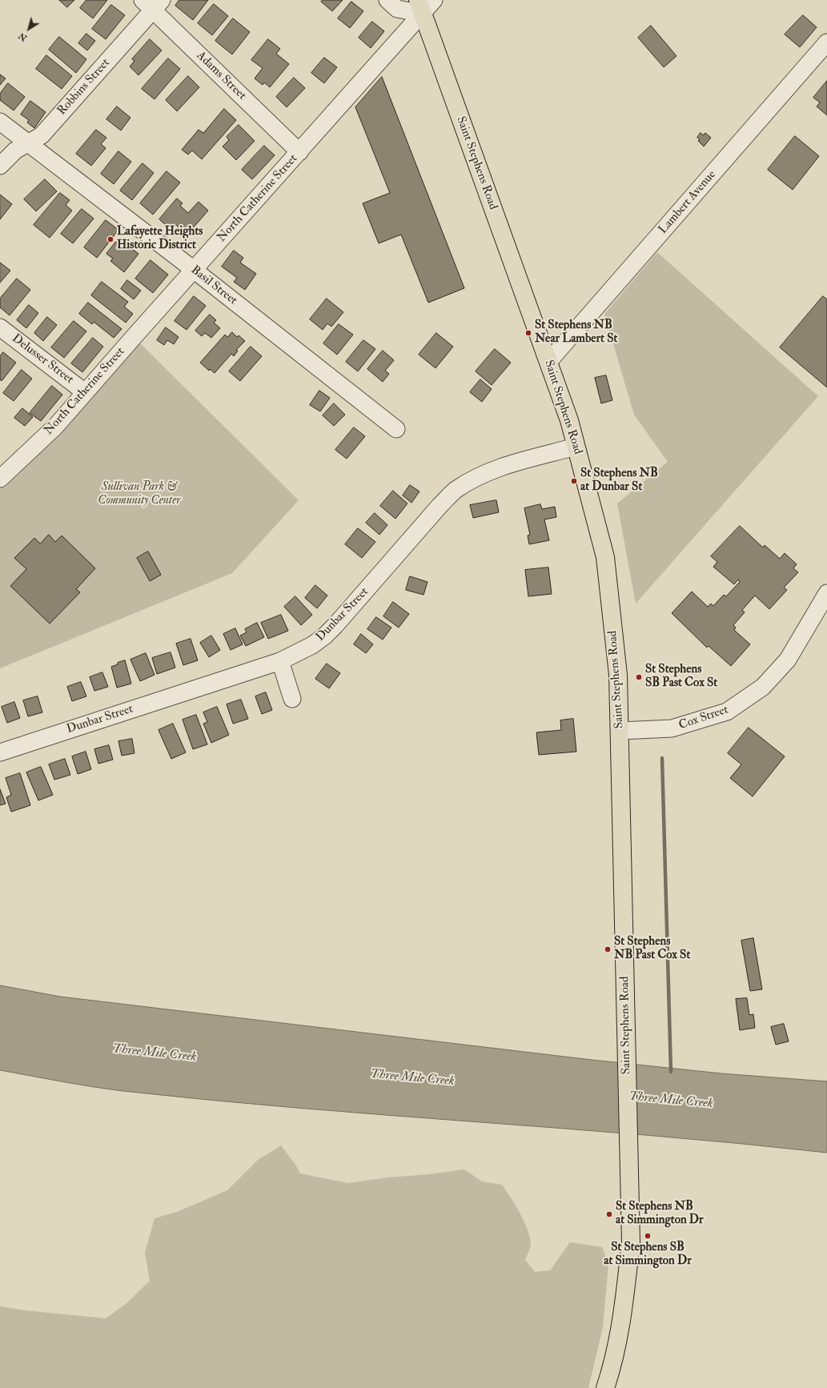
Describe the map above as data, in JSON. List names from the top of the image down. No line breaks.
{"streets":{"main road":["Saint Stephens Road"],"street":["Adams Street","Robbins Street","North Catherine Street","Lambert Avenue","Basil Street","Delusser Street","Dunbar Street","Cox Street"]},"crossings":[["Adams Street","Robbins Street"],["Adams Street","North Catherine Street"],["Robbins Street","Basil Street"],["Saint Stephens Road","North Catherine Street"],["Saint Stephens Road","Lambert Avenue"],["Saint Stephens Road","Dunbar Street"],["Saint Stephens Road","Cox Street"],["North Catherine Street","Basil Street"],["North Catherine Street","Delusser Street"]],"water":["Three Mile Creek"],"parks":["Sullivan Park & Community Center"],"places":["Lafayette Heights Historic District","St Stephens NB Near Lambert St","St Stephens NB at Dunbar St","St Stephens SB Past Cox St","St Stephens NB Past Cox St","St Stephens NB at Simmington Dr","St Stephens SB at Simmington Dr"],"north":"bottom left"}
